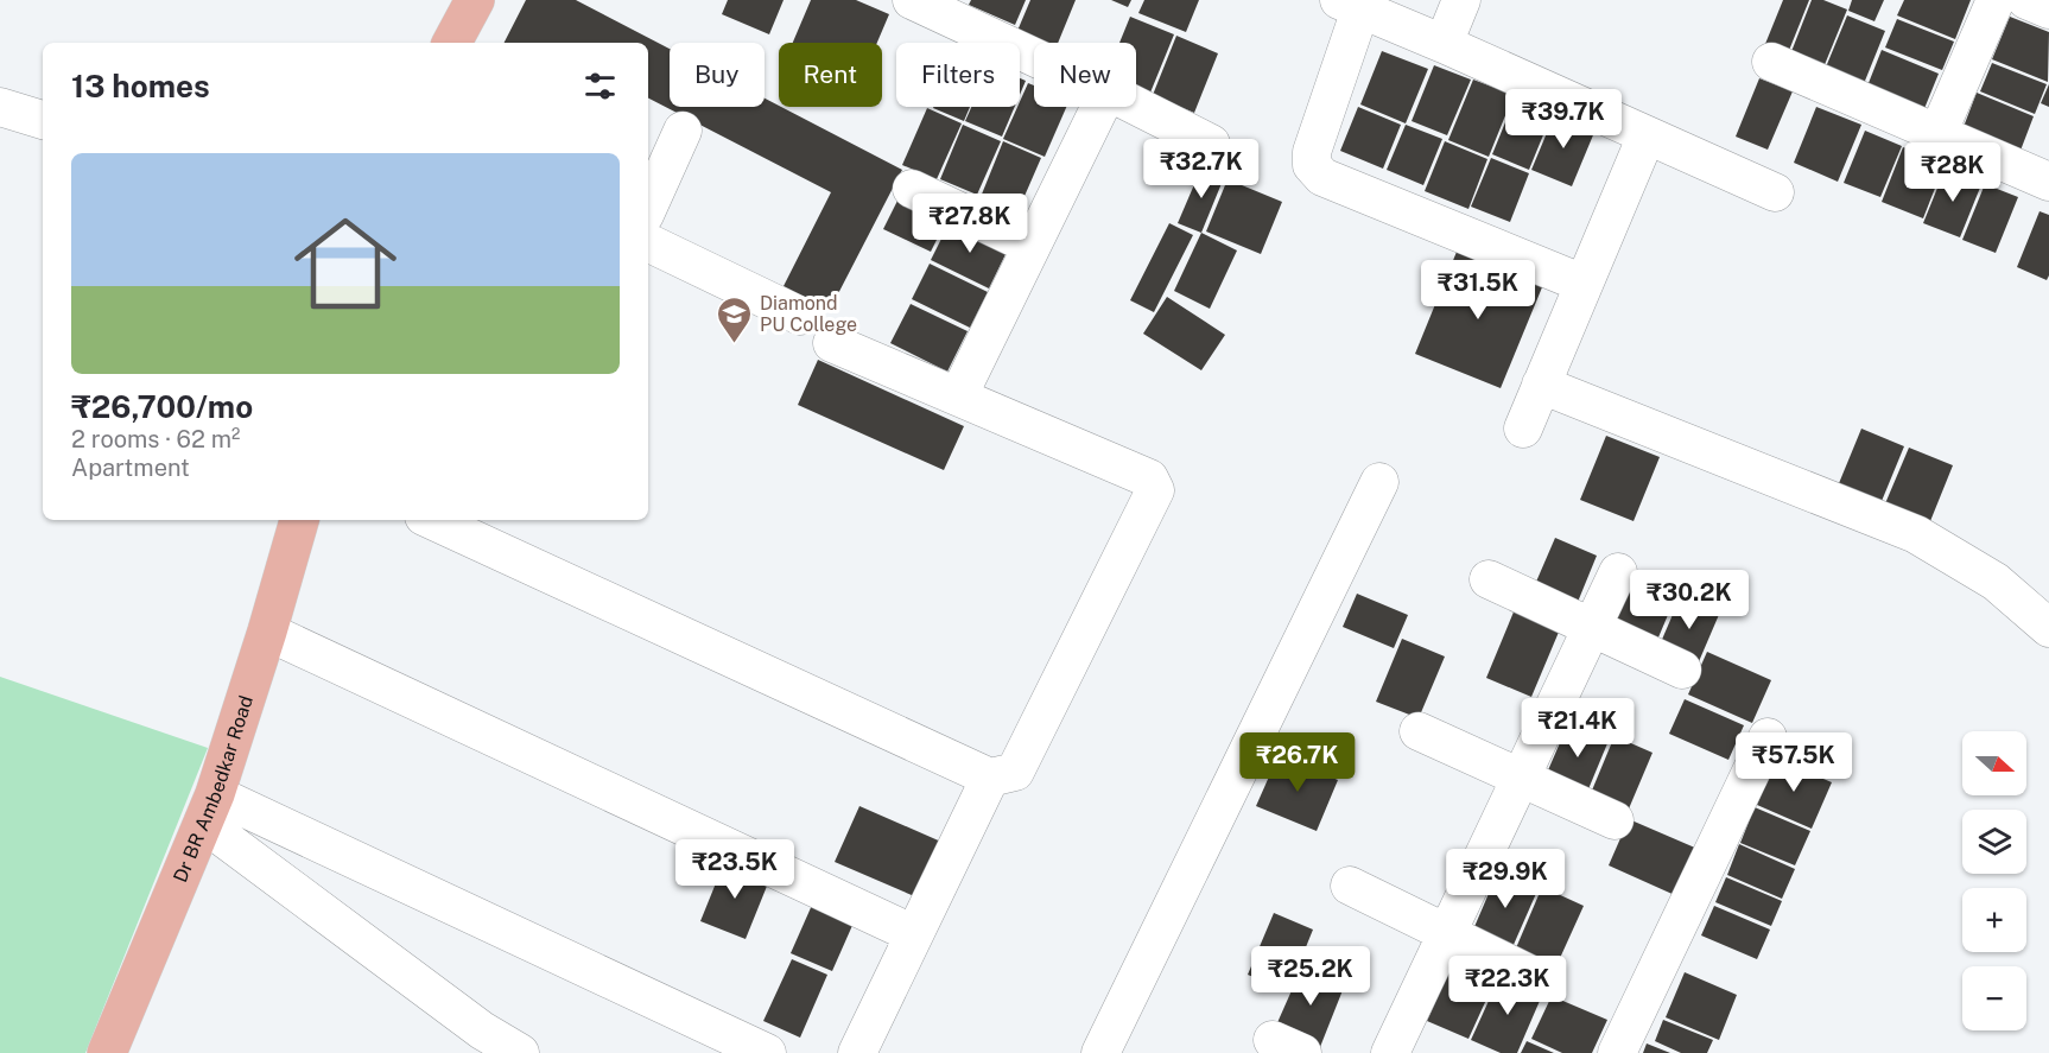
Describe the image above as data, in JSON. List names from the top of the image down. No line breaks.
{"streets":{"main road":["Dr BR Ambedkar Road"]},"places":{"school or university":["Diamond PU College"]},"north":"right","page":{"chip":["Buy","Rent","Filters","New"],"heading":"13 homes","price":["₹39.7K","₹32.7K","₹28K","₹27.8K","₹31.5K","₹30.2K","₹21.4K","₹26.7K","₹57.5K","₹23.5K","₹29.9K","₹25.2K","₹22.3K"],"list":[{"name":"₹26,700/mo","note":"2 rooms · 62 m² · Apartment"}],"map_buttons":["+","−"]}}
